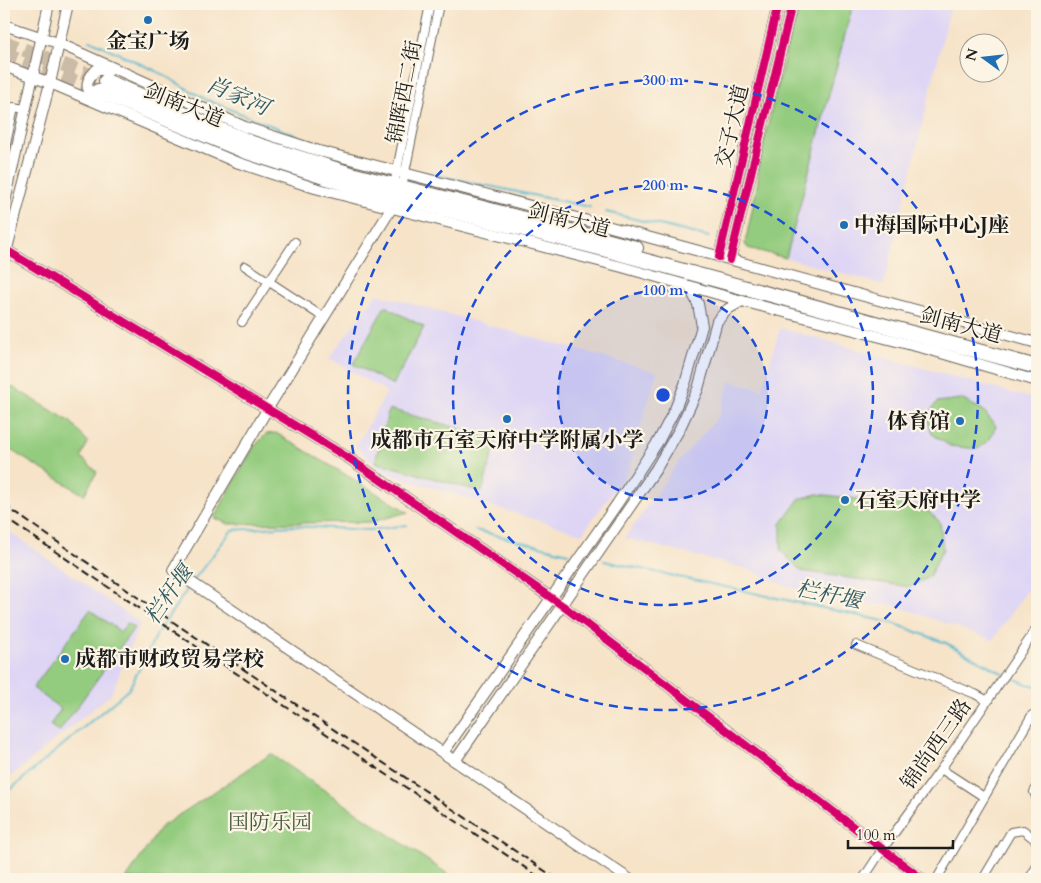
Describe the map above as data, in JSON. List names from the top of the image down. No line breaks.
{"streets":{"highway":["剑南大道"],"main road":["交子大道"],"street":["锦晖西二街","锦尚西三路"]},"crossings":[["锦晖西二街","剑南大道"]],"water":["肖家河","栏杆堰"],"parks":["国防乐园"],"places":["金宝广场","中海国际中心J座","成都市石室天府中学附属小学","体育馆","石室天府中学","成都市财政贸易学校"],"scale_bar":"100 m","north":"left","rings":["300 m","200 m","100 m"]}
